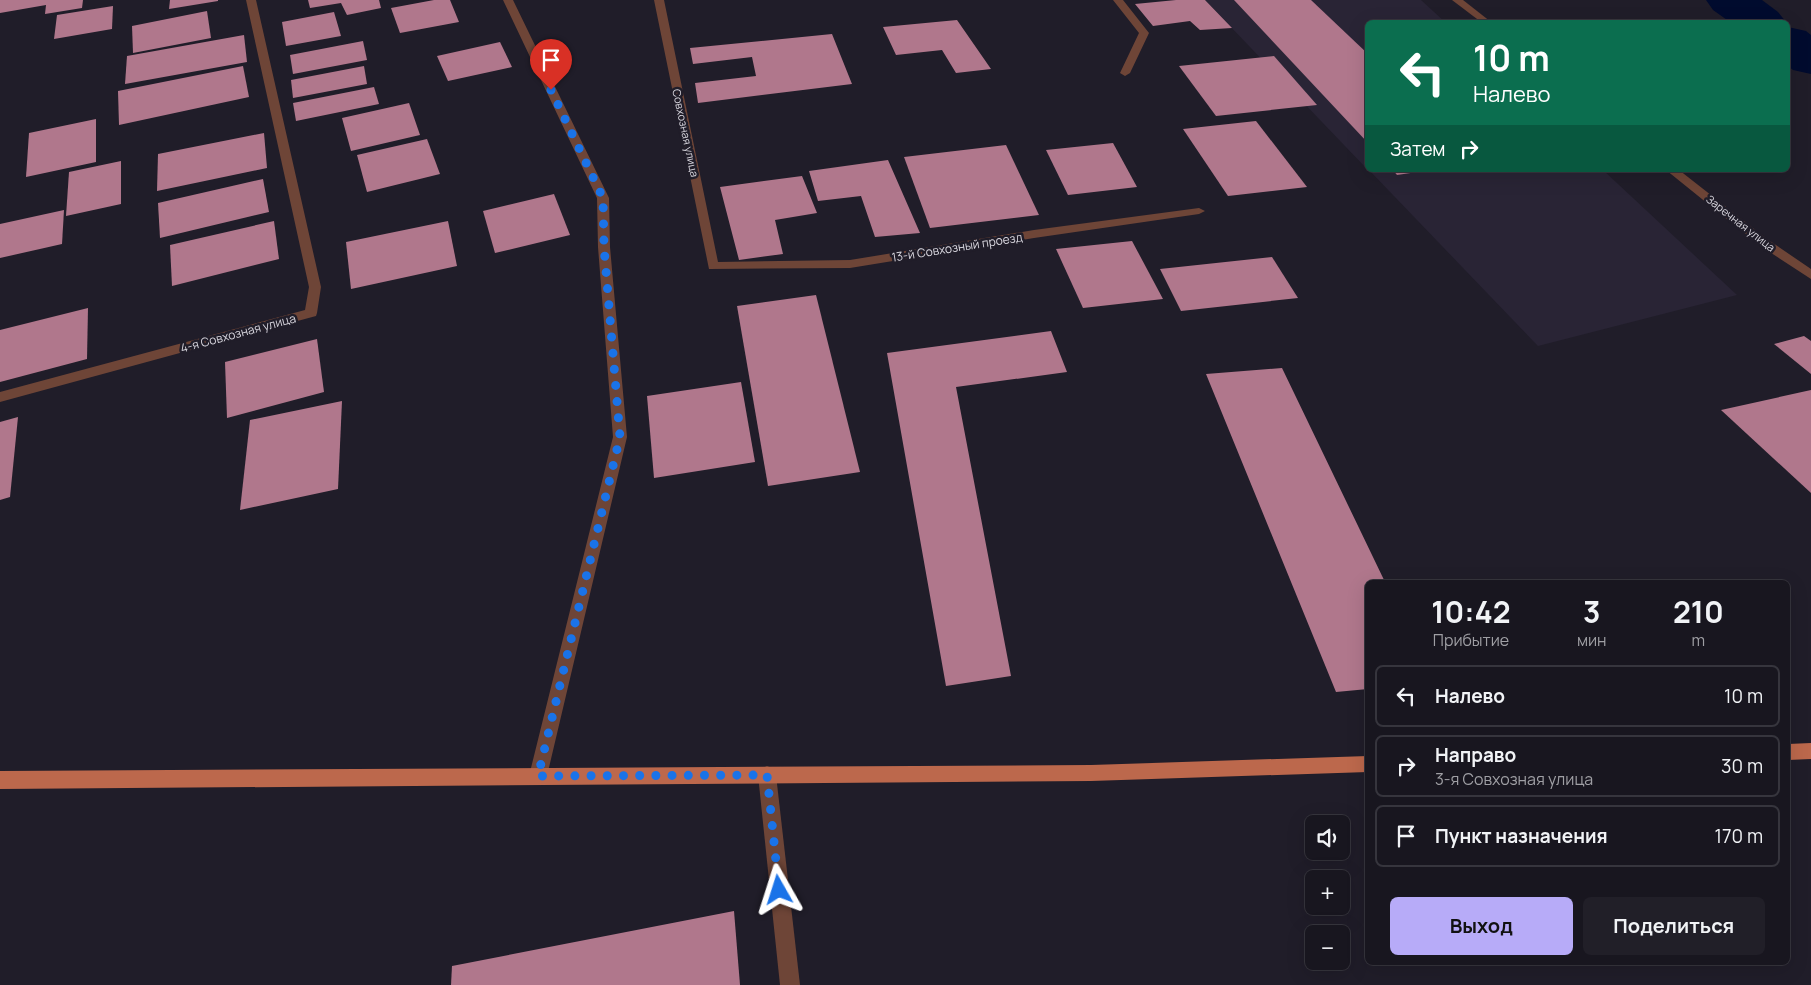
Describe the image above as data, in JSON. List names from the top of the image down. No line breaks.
{"streets":{"street":["Совхозная улица","Заречная улица","13-й Совхозный проезд","4-я Совхозная улица"]},"crossings":[["Совхозная улица","13-й Совхозный проезд"]],"page":{"turn":["10 m","Налево"],"then":"Затем","eta":["10:42","Прибытие","3","мин","210","m"],"list":[{"name":"Налево","value":"10 m"},{"name":"Направо","note":"3-я Совхозная улица","value":"30 m"},{"name":"Пункт назначения","value":"170 m"}],"map_buttons":["+","−"],"buttons":["Выход","Поделиться"]}}
